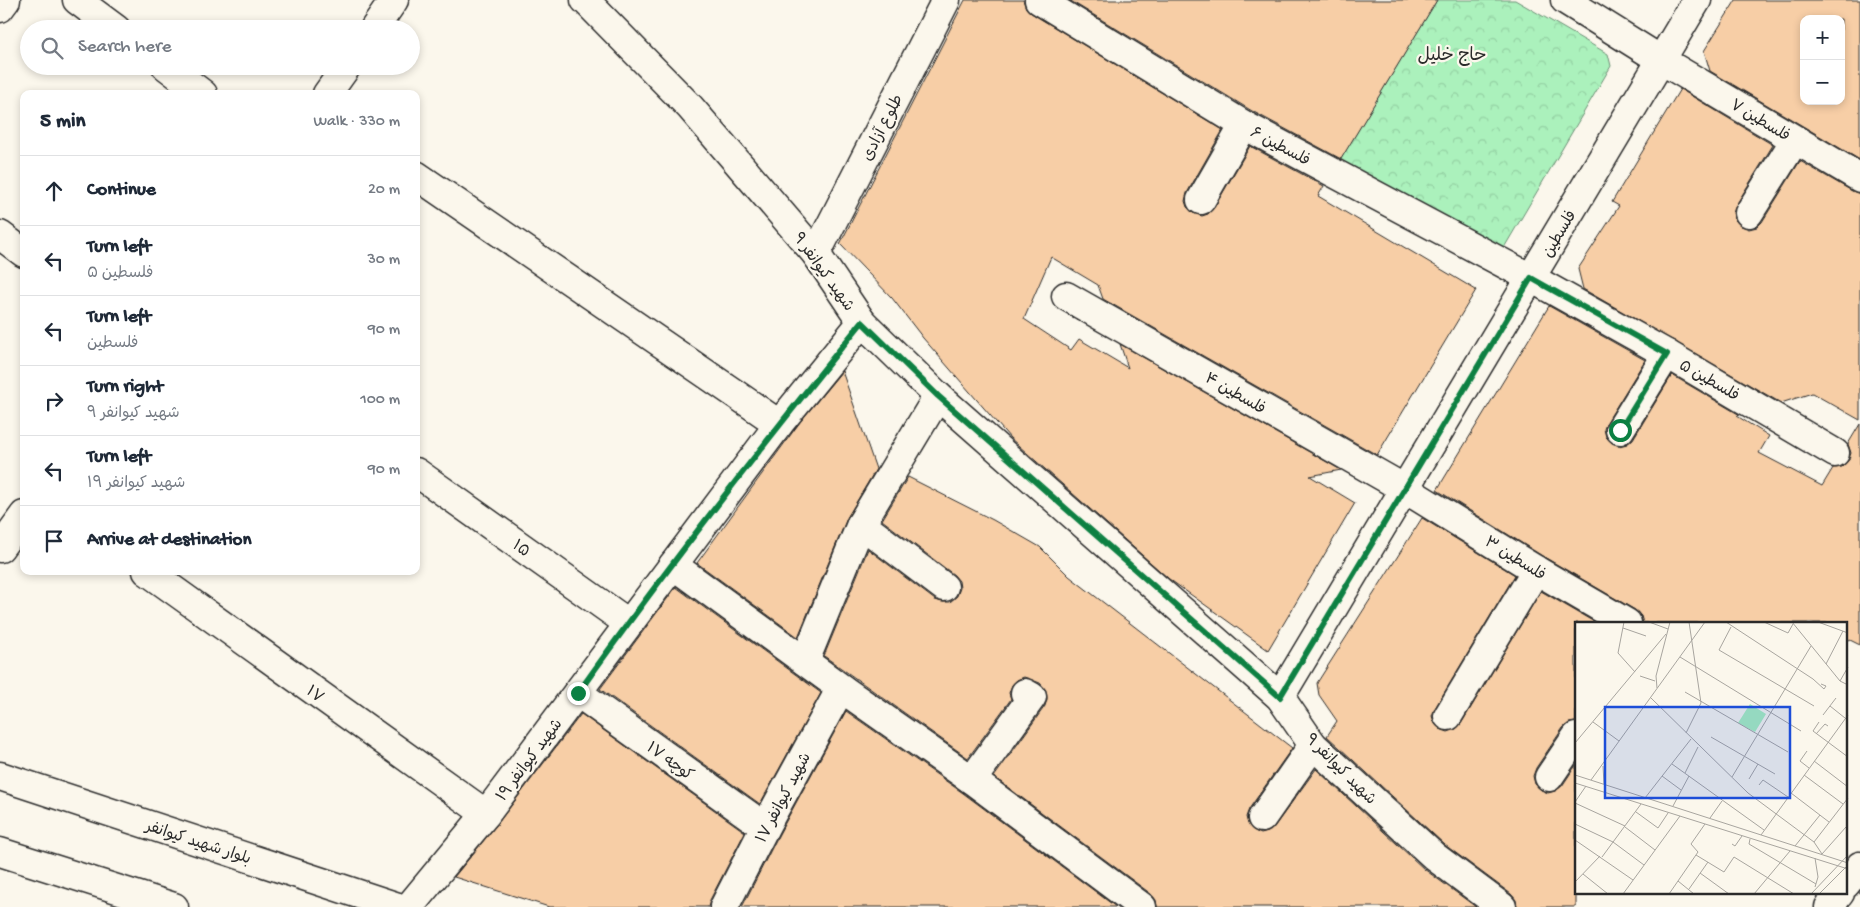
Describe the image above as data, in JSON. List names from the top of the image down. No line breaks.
{"streets":{"street":["فلسطین ۷","طلوع آزادی","فلسطین ۶","فلسطین","شهید کیوانفر ۹","فلسطین ۵","فلسطین ۴","۱۵","فلسطین ۳","۱۷","شهید کیوانفر ۱۹","کوچه ۱۷","شهید کیوانفر ۱۷","بلوار شهید کیوانفر"]},"crossings":[["فلسطین ۷","فلسطین"],["طلوع آزادی","شهید کیوانفر ۹"],["فلسطین ۶","فلسطین"],["فلسطین ۶","فلسطین ۵"],["فلسطین","شهید کیوانفر ۹"],["فلسطین","فلسطین ۵"],["فلسطین","فلسطین ۴"],["فلسطین","فلسطین ۳"],["شهید کیوانفر ۹","شهید کیوانفر ۱۹"],["فلسطین ۴","فلسطین ۳"],["۱۵","شهید کیوانفر ۱۹"],["۱۷","شهید کیوانفر ۱۹"],["شهید کیوانفر ۱۹","کوچه ۱۷"],["کوچه ۱۷","شهید کیوانفر ۱۷"]],"districts":["حاج خلیل"],"page":{"map_buttons":["+","−"],"search":"Search here","heading":["5 min","Walk · 330 m"],"list":[["Continue","20 m"],["Turn left","فلسطین ۵","30 m"],["Turn left","فلسطین","90 m"],["Turn right","شهید کیوانفر ۹","100 m"],["Turn left","شهید کیوانفر ۱۹","90 m"],"Arrive at destination"]}}
